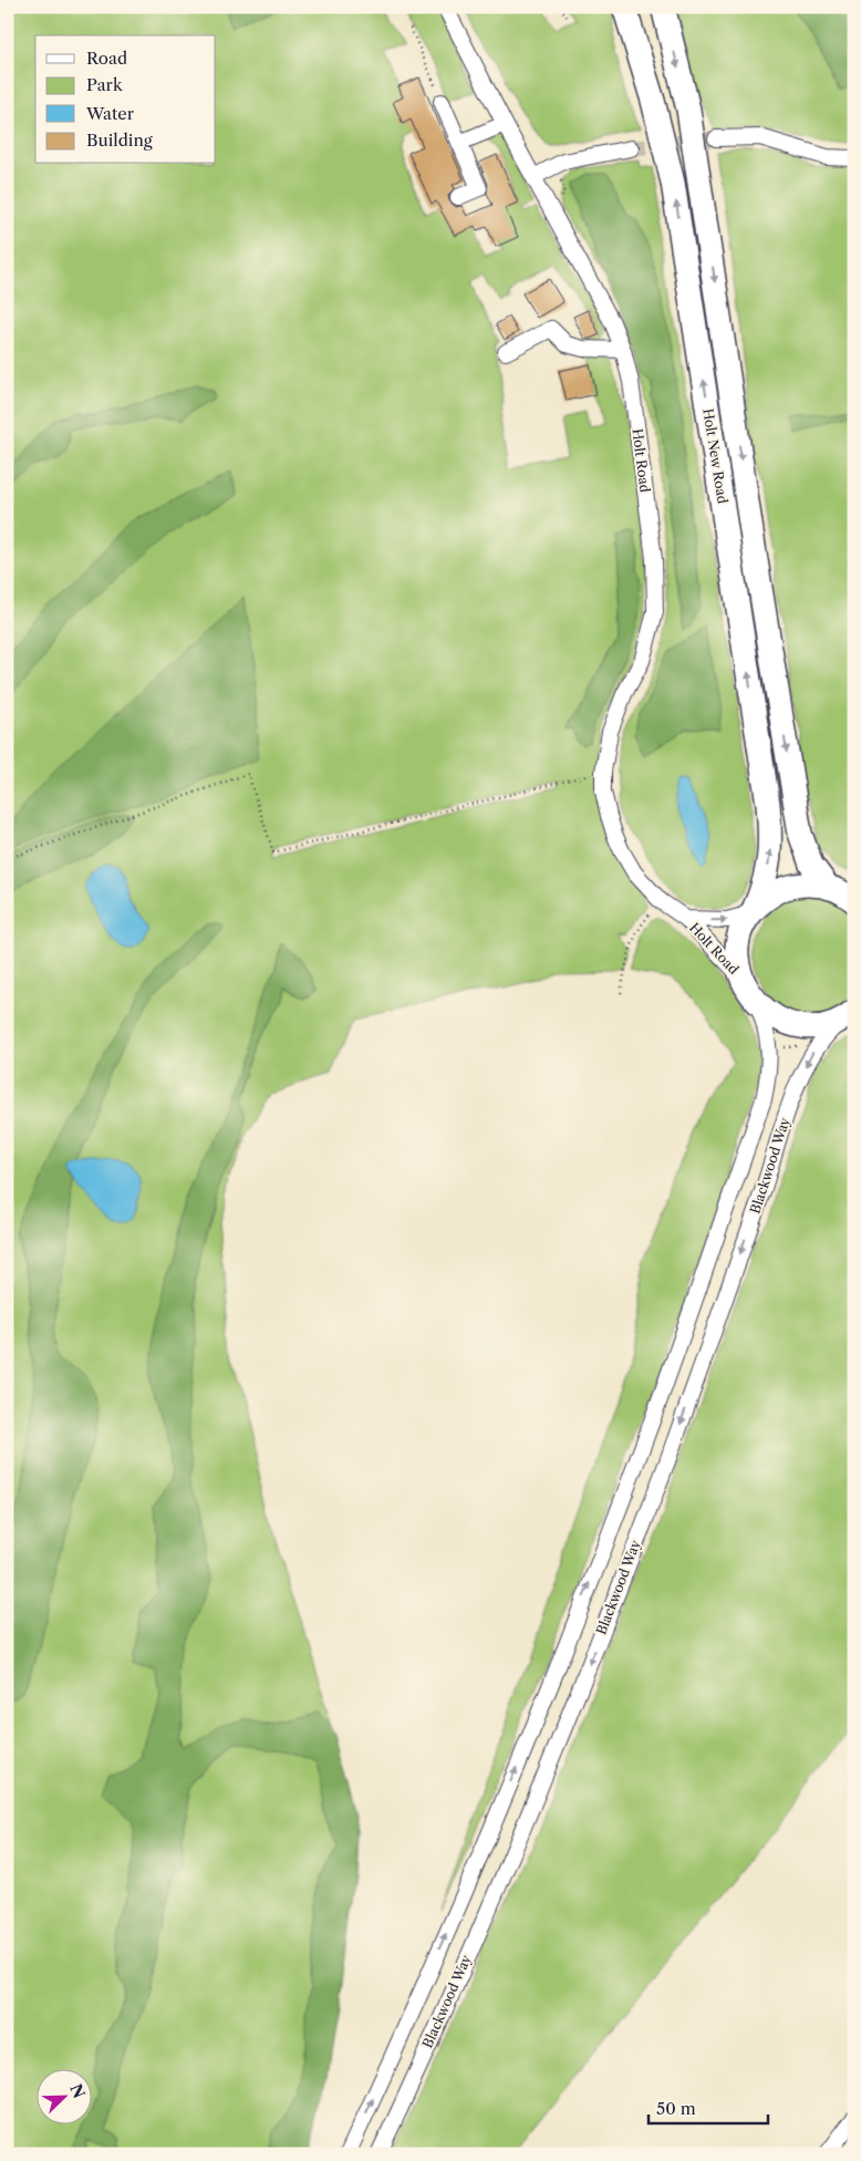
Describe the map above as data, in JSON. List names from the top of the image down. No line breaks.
{"streets":{"highway":["Holt New Road"],"street":["Holt Road","Blackwood Way"]},"crossings":[["Holt New Road","Holt Road"]],"legend":["Road","Park","Water","Building"],"scale_bar":"50 m","north":"top right"}
